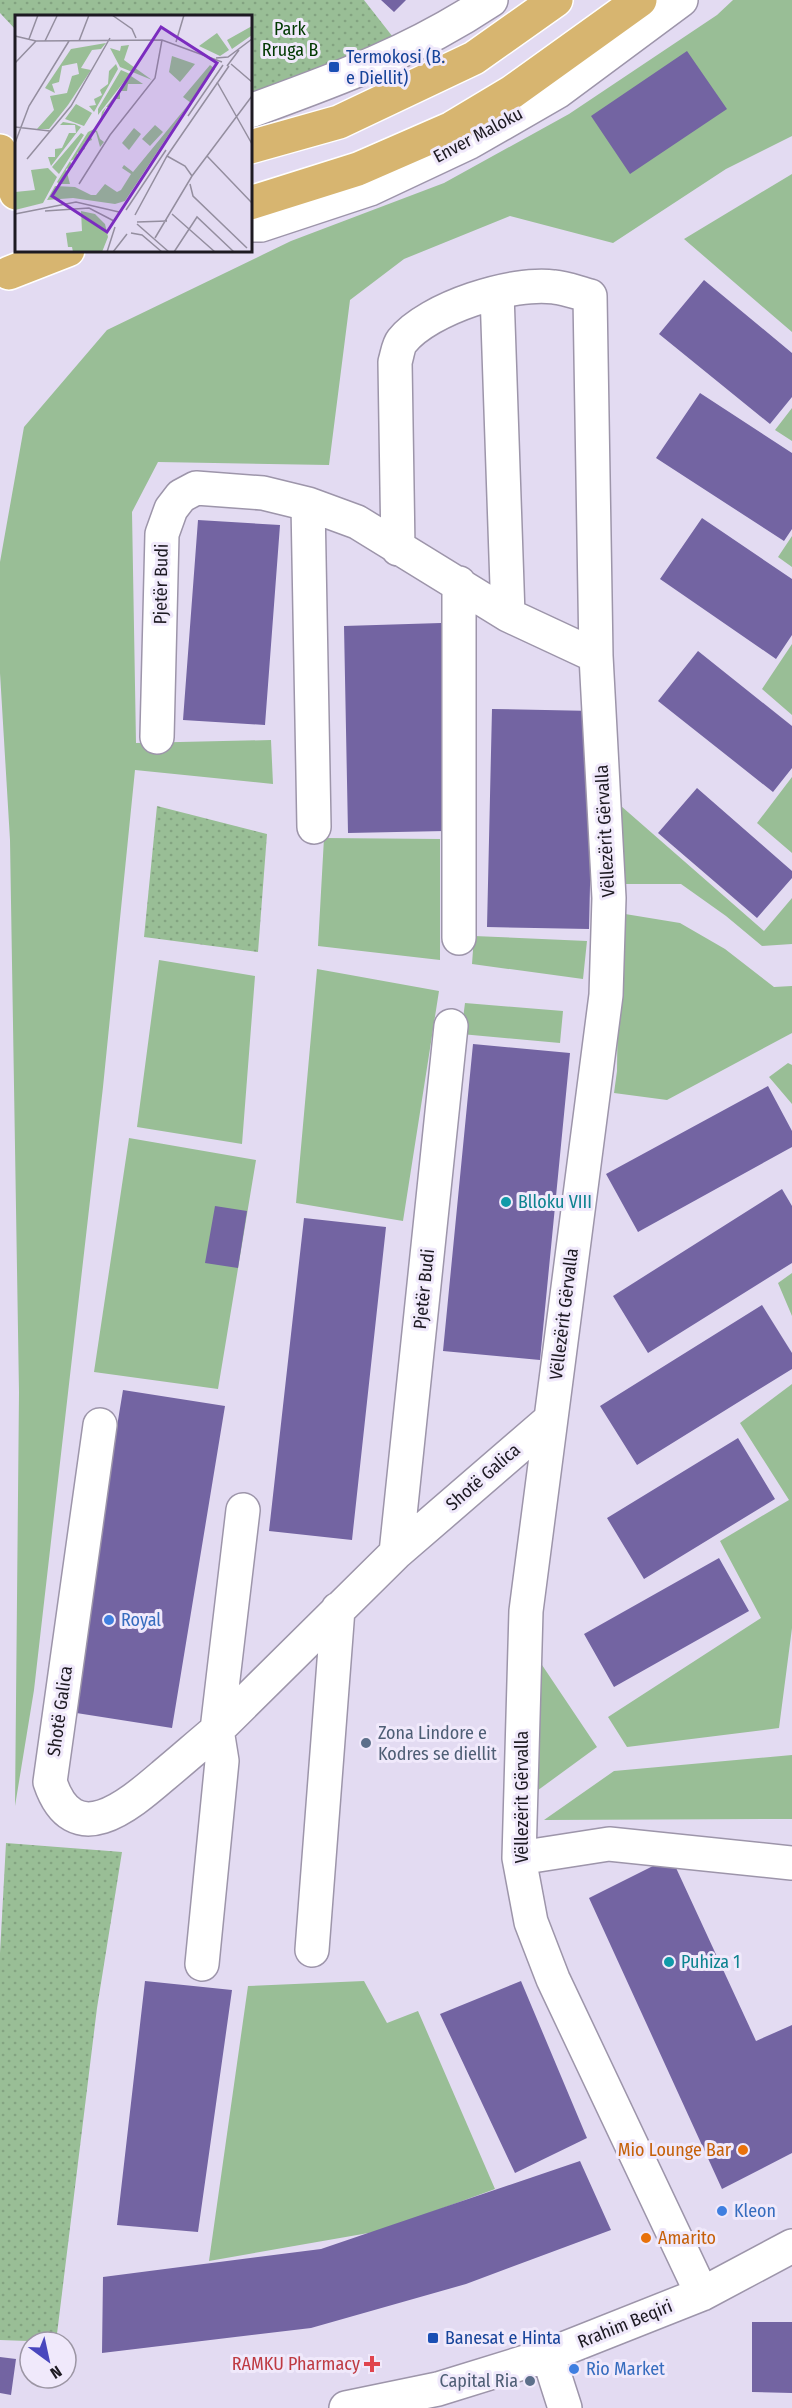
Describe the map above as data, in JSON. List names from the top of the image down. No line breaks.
{"streets":{"main road":["Enver Maloku"],"street":["Pjetër Budi","Vëllezërit Gërvalla","Shotë Galica","Rrahim Beqiri"]},"crossings":[["Pjetër Budi","Vëllezërit Gërvalla"],["Pjetër Budi","Shotë Galica"],["Vëllezërit Gërvalla","Shotë Galica"],["Vëllezërit Gërvalla","Rrahim Beqiri"]],"parks":["Park Rruga B"],"places":{"transit":["Termokosi (B. e Diellit)","Banesat e Hinta"],"other":["Blloku VIII","Royal","Zona Lindore e Kodres se diellit","Puhiza 1","Mio Lounge Bar","Kleon","Amarito","Rio Market","Capital Ria"],"health":["RAMKU Pharmacy"]},"north":"bottom right"}
